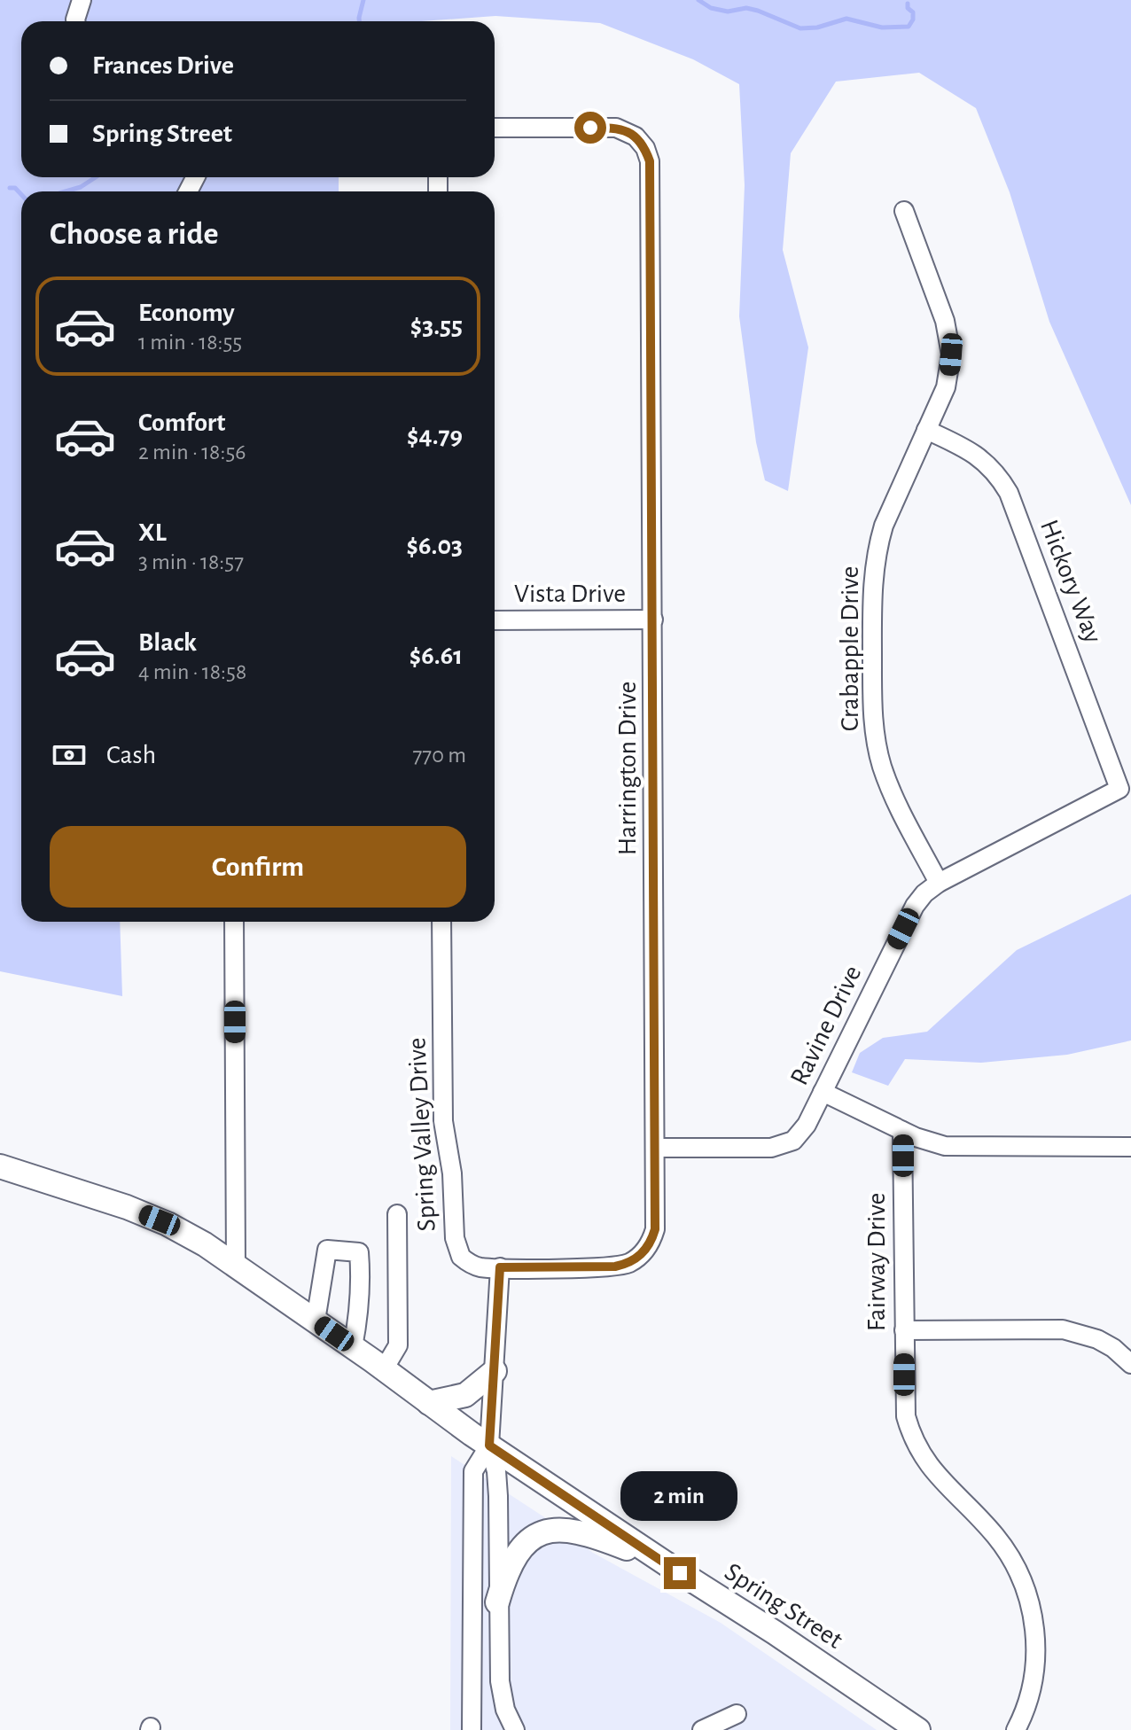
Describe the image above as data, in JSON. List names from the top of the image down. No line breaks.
{"streets":{"main road":["Spring Street"],"street":["Hickory Way","Vista Drive","Crabapple Drive","Harrington Drive","Ravine Drive","Spring Valley Drive","Fairway Drive"]},"crossings":[["Hickory Way","Crabapple Drive"],["Hickory Way","Ravine Drive"],["Vista Drive","Harrington Drive"],["Crabapple Drive","Ravine Drive"],["Harrington Drive","Ravine Drive"],["Harrington Drive","Spring Valley Drive"]],"page":{"banner":["Frances Drive","Spring Street"],"heading":"Choose a ride","list":[{"name":"Economy","note":"1 min · 18:55","value":"$3.55"},{"name":"Comfort","note":"2 min · 18:56","value":"$4.79"},{"name":"XL","note":"3 min · 18:57","value":"$6.03"},{"name":"Black","note":"4 min · 18:58","value":"$6.61"}],"pay":["Cash","770 m"],"buttons":"Confirm","bubble":"2 min"}}
